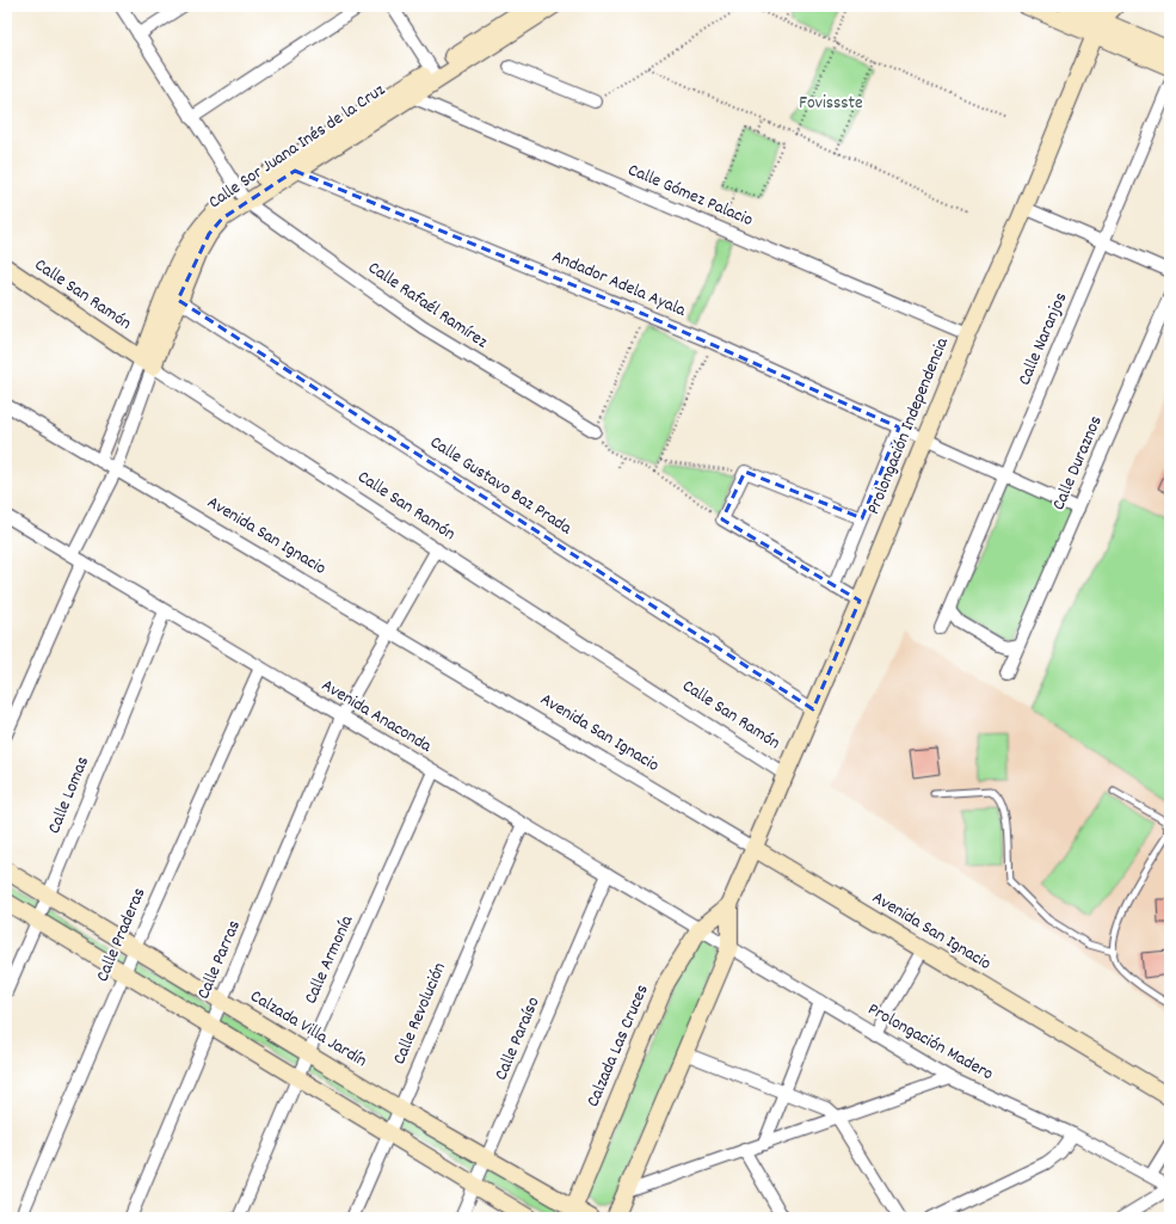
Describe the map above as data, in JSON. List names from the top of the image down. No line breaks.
{"streets":{"street":["Calle Sor Juana Inés de la Cruz","Calle Gómez Palacio","Andador Adela Ayala","Calle San Ramón","Calle Rafaél Ramírez","Calle Naranjos","Prolongación Independencia","Calle Duraznos","Calle Gustavo Baz Prada","Avenida San Ignacio","Avenida Anaconda","Calle Lomas","Calle Praderas","Calle Parras","Calle Armonía","Calle Revolución","Calzada Villa Jardín","Calle Paraíso","Prolongación Madero","Calzada Las Cruces"]},"crossings":[["Calle Sor Juana Inés de la Cruz","Calle Gómez Palacio"],["Calle Sor Juana Inés de la Cruz","Andador Adela Ayala"],["Calle Sor Juana Inés de la Cruz","Calle San Ramón"],["Calle Sor Juana Inés de la Cruz","Calle Rafaél Ramírez"],["Calle Sor Juana Inés de la Cruz","Calle Gustavo Baz Prada"],["Calle Sor Juana Inés de la Cruz","Avenida San Ignacio"],["Calle Sor Juana Inés de la Cruz","Avenida Anaconda"],["Calle Gómez Palacio","Prolongación Independencia"],["Andador Adela Ayala","Calle Naranjos"],["Andador Adela Ayala","Prolongación Independencia"],["Andador Adela Ayala","Calle Duraznos"],["Calle San Ramón","Prolongación Independencia"],["Calle San Ramón","Calle Parras"],["Prolongación Independencia","Calle Gustavo Baz Prada"],["Prolongación Independencia","Avenida San Ignacio"],["Prolongación Independencia","Calzada Las Cruces"],["Avenida San Ignacio","Calle Parras"],["Avenida San Ignacio","Calzada Las Cruces"],["Avenida Anaconda","Calle Lomas"],["Avenida Anaconda","Calle Praderas"],["Avenida Anaconda","Calle Parras"],["Avenida Anaconda","Calle Armonía"],["Avenida Anaconda","Calle Revolución"],["Avenida Anaconda","Calle Paraíso"],["Avenida Anaconda","Prolongación Madero"],["Avenida Anaconda","Calzada Las Cruces"],["Calle Lomas","Calzada Villa Jardín"],["Calle Praderas","Calzada Villa Jardín"],["Calle Parras","Calzada Villa Jardín"],["Calle Armonía","Calzada Villa Jardín"],["Calle Revolución","Calzada Villa Jardín"],["Calzada Villa Jardín","Calle Paraíso"],["Calzada Villa Jardín","Calzada Las Cruces"],["Prolongación Madero","Calzada Las Cruces"]],"parks":["Fovissste"]}
